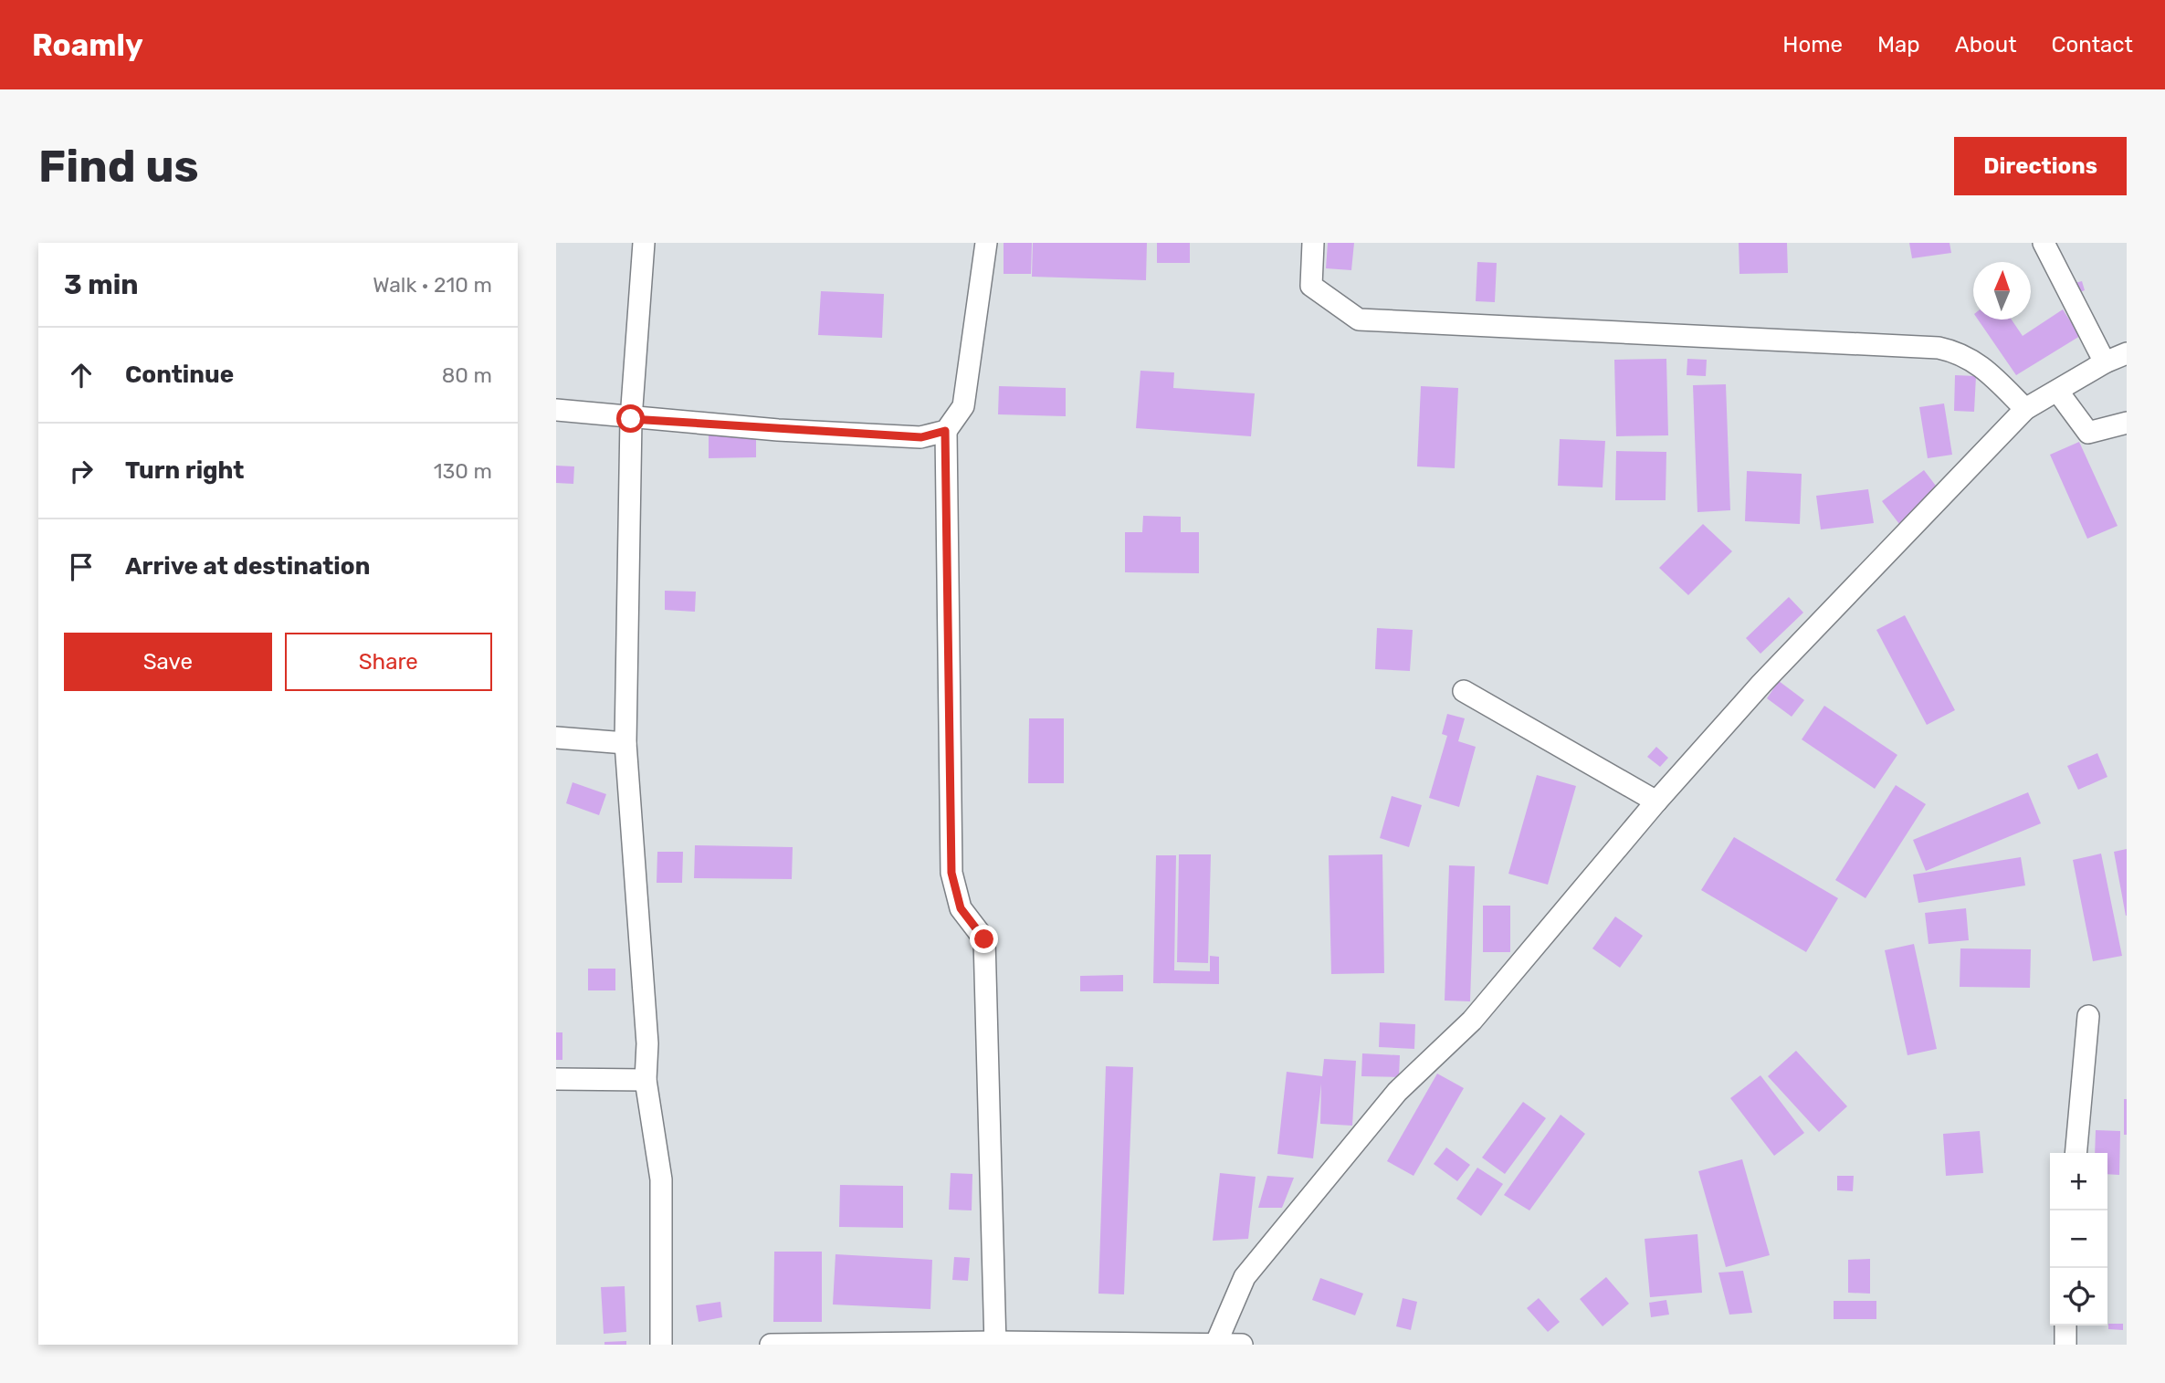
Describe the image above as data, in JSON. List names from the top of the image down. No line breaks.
{"north":"top","page":{"header":"Roamly","nav":["Home","Map","About","Contact"],"buttons":["Directions",["Save","Share"]],"title":"Find us","heading":["3 min","Walk · 210 m"],"list":[["Continue","80 m"],["Turn right","130 m"],"Arrive at destination"],"map_buttons":["+","−"]}}
